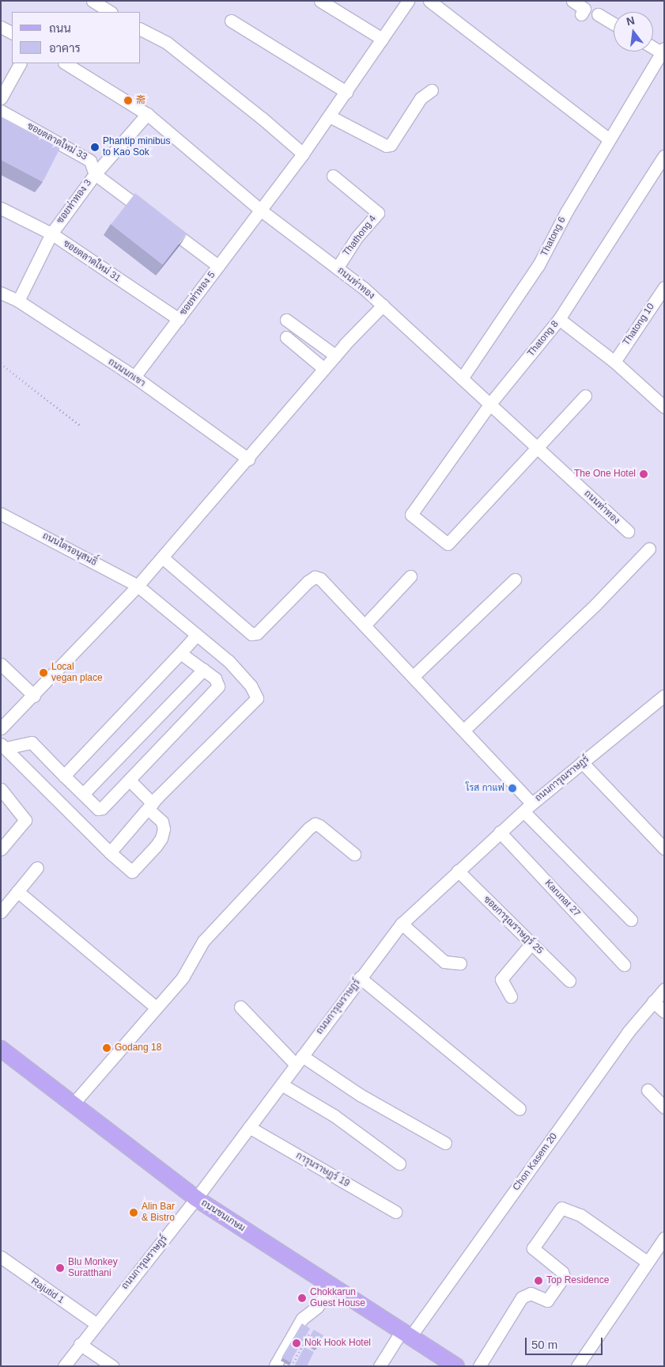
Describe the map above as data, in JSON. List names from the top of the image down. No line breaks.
{"streets":{"main road":["ถนนชนเกษม"],"street":["ซอยตลาดใหม่ 33","ซอยท่าทอง 3","Thathong 4","Thatong 6","ซอยตลาดใหม่ 31","ถนนท่าทอง","ซอยท่าทอง 5","Thatong 10","Thatong 8","ถนนนกเขา","ถนนไตรอนุสนธิ์","ถนนการุณราษฏร์","Karunat 27","ซอยการุณราษฎร์ 25","Chon Kasem 20","การุนราษฏร์ 19","Rajutid 1"]},"crossings":[["ซอยตลาดใหม่ 33","ซอยท่าทอง 3"],["ซอยท่าทอง 3","ซอยตลาดใหม่ 31"],["ซอยท่าทอง 3","ถนนท่าทอง"],["ซอยท่าทอง 3","ถนนนกเขา"],["Thathong 4","ถนนท่าทอง"],["Thatong 6","ถนนท่าทอง"],["ซอยตลาดใหม่ 31","ซอยท่าทอง 5"],["ถนนท่าทอง","ซอยท่าทอง 5"],["ถนนท่าทอง","Thatong 8"],["ซอยท่าทอง 5","ถนนนกเขา"],["ถนนการุณราษฏร์","Karunat 27"],["ถนนการุณราษฏร์","ซอยการุณราษฎร์ 25"],["ถนนการุณราษฏร์","การุนราษฏร์ 19"],["ถนนการุณราษฏร์","ถนนชนเกษม"],["ถนนการุณราษฏร์","Rajutid 1"],["Chon Kasem 20","ถนนชนเกษม"]],"places":["斋","Phantip minibus to Kao Sok","The One Hotel","Local vegan place","โรส กาแฟ","Godang 18","Alin Bar & Bistro","Blu Monkey Suratthani","Top Residence","Chokkarun Guest House","Nok Hook Hotel"],"legend":["ถนน","อาคาร"],"scale_bar":"50 m","north":"top"}
